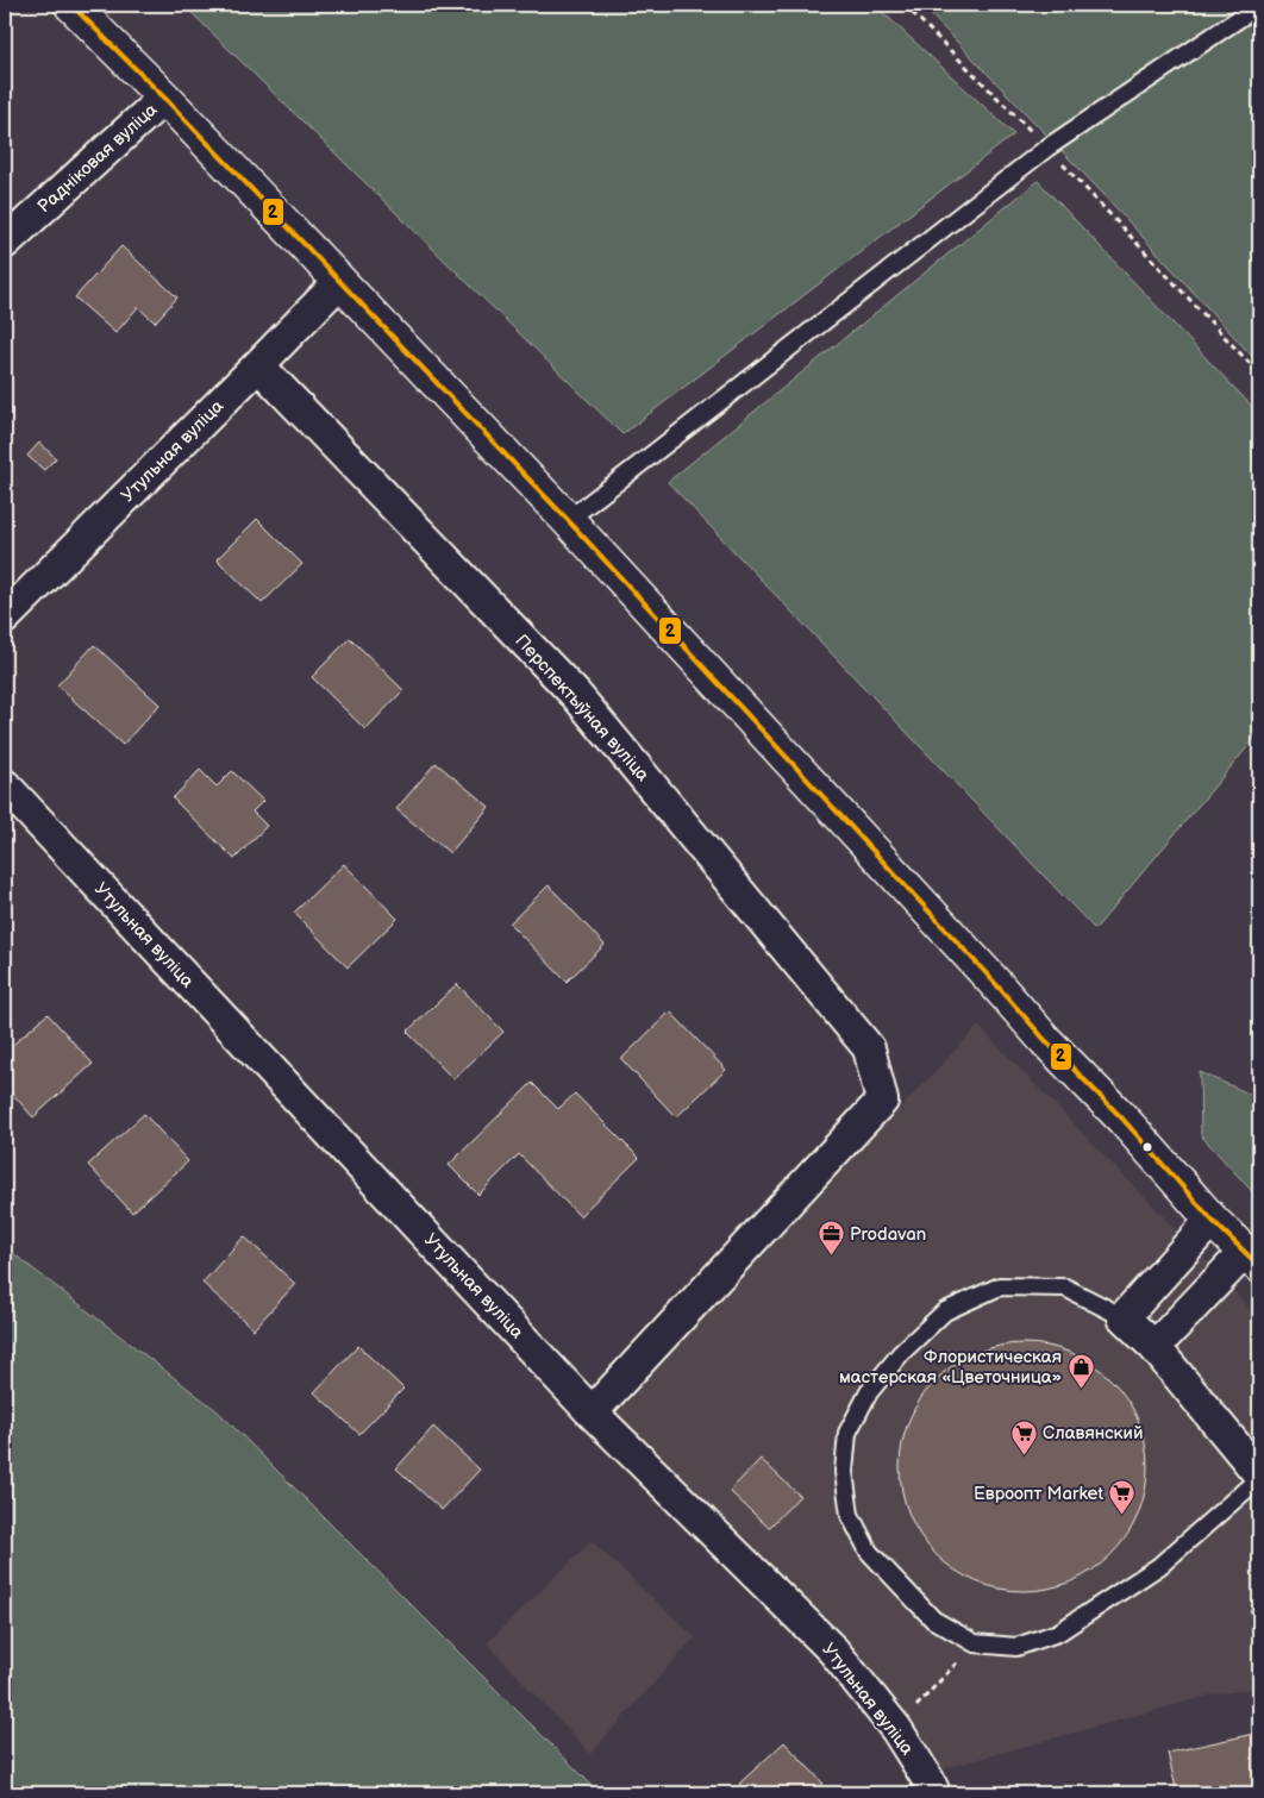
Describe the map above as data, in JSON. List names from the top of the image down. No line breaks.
{"streets":{"street":["Радніковая вуліца","Утульная вуліца","Перспектыўная вуліца"]},"crossings":[["Утульная вуліца","Перспектыўная вуліца"]],"places":{"office":["Prodavan"],"shop":["Флористическая мастерская «Цветочница»"],"supermarket":["Славянский","Евроопт Market"]},"lines":["transit line 2"]}
